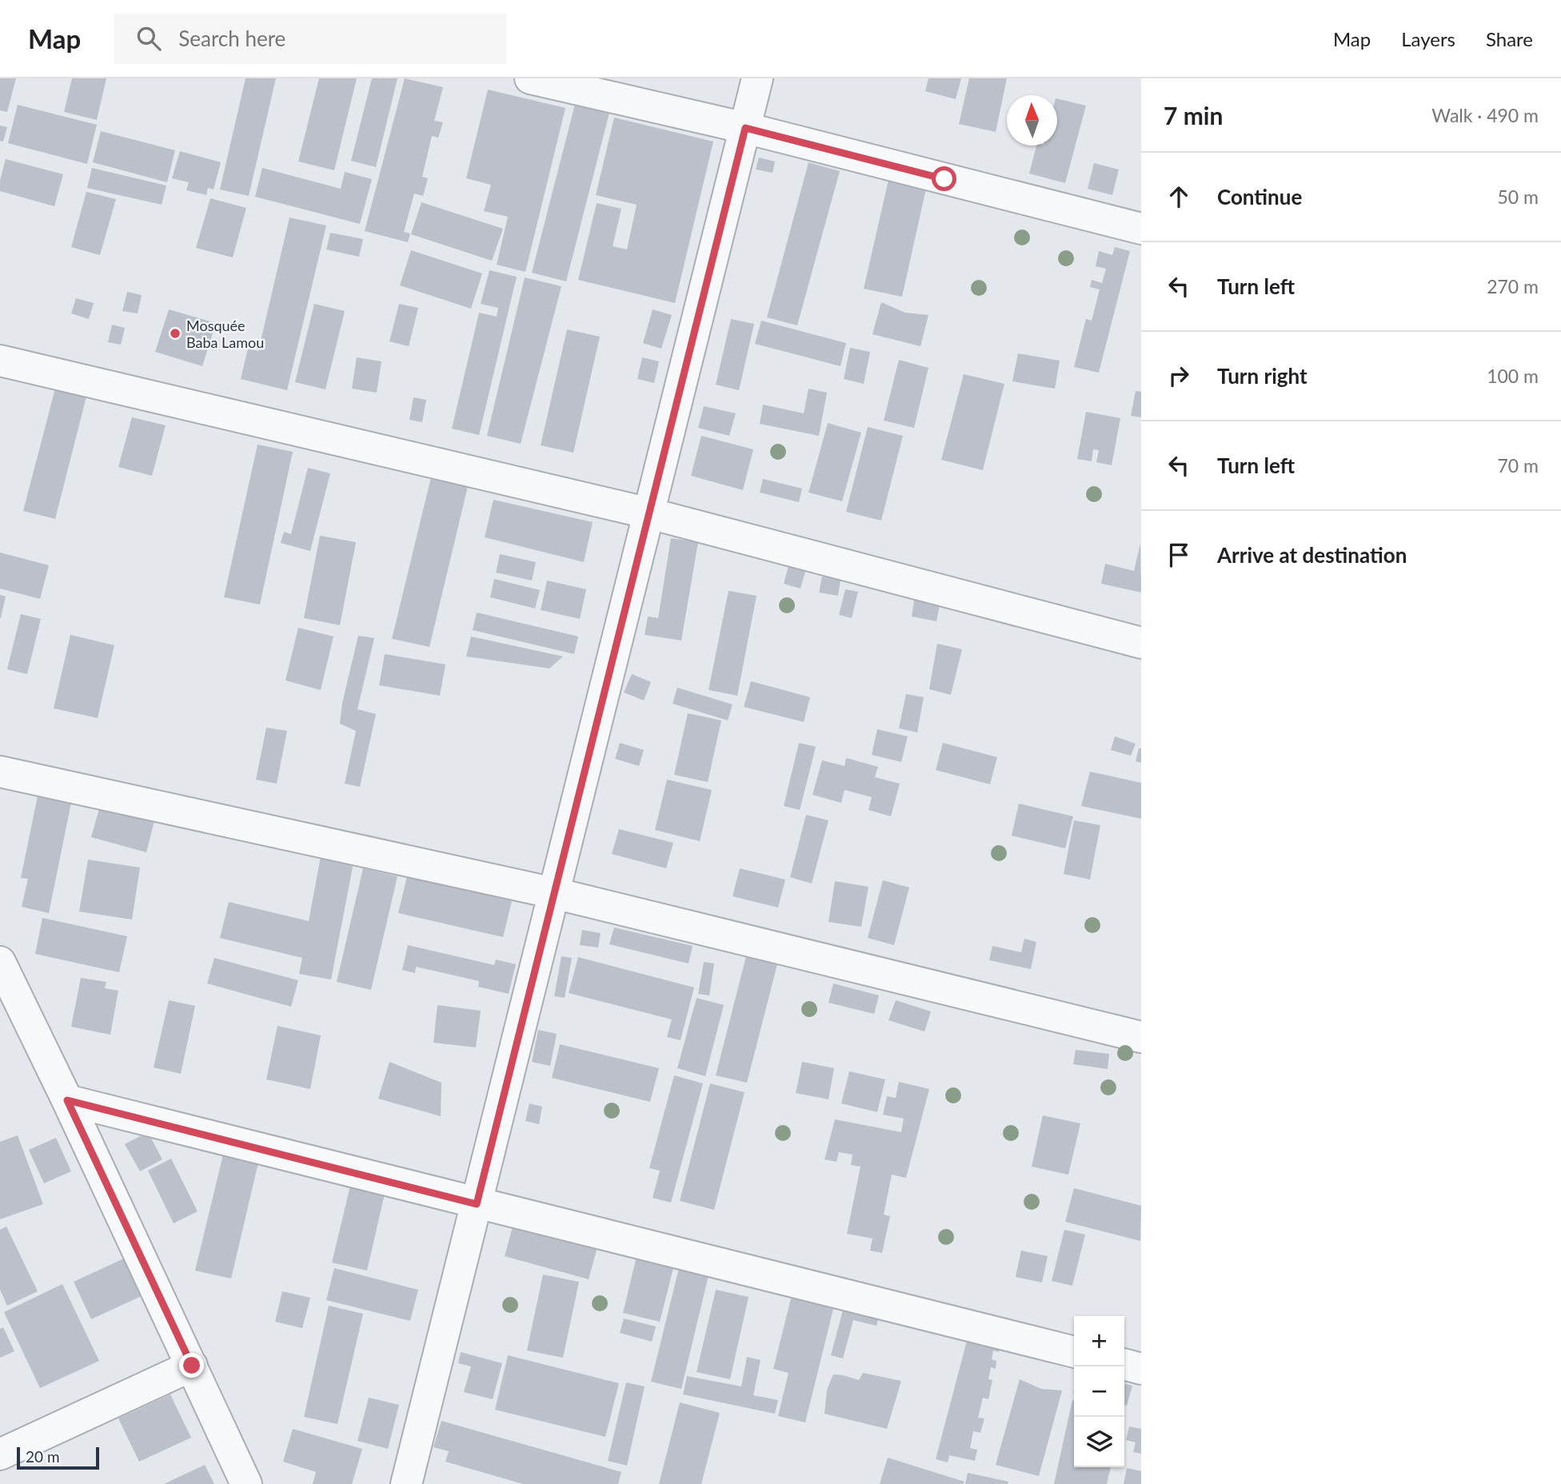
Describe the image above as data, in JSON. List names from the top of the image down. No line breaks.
{"places":["Mosquée Baba Lamou"],"scale_bar":"20 m","north":"top","page":{"header":"Map","search":"Search here","nav":["Map","Layers","Share"],"heading":["7 min","Walk · 490 m"],"list":[["Continue","50 m"],["Turn left","270 m"],["Turn right","100 m"],["Turn left","70 m"],"Arrive at destination"],"map_buttons":["+","−"],"scale":"20 m"}}
